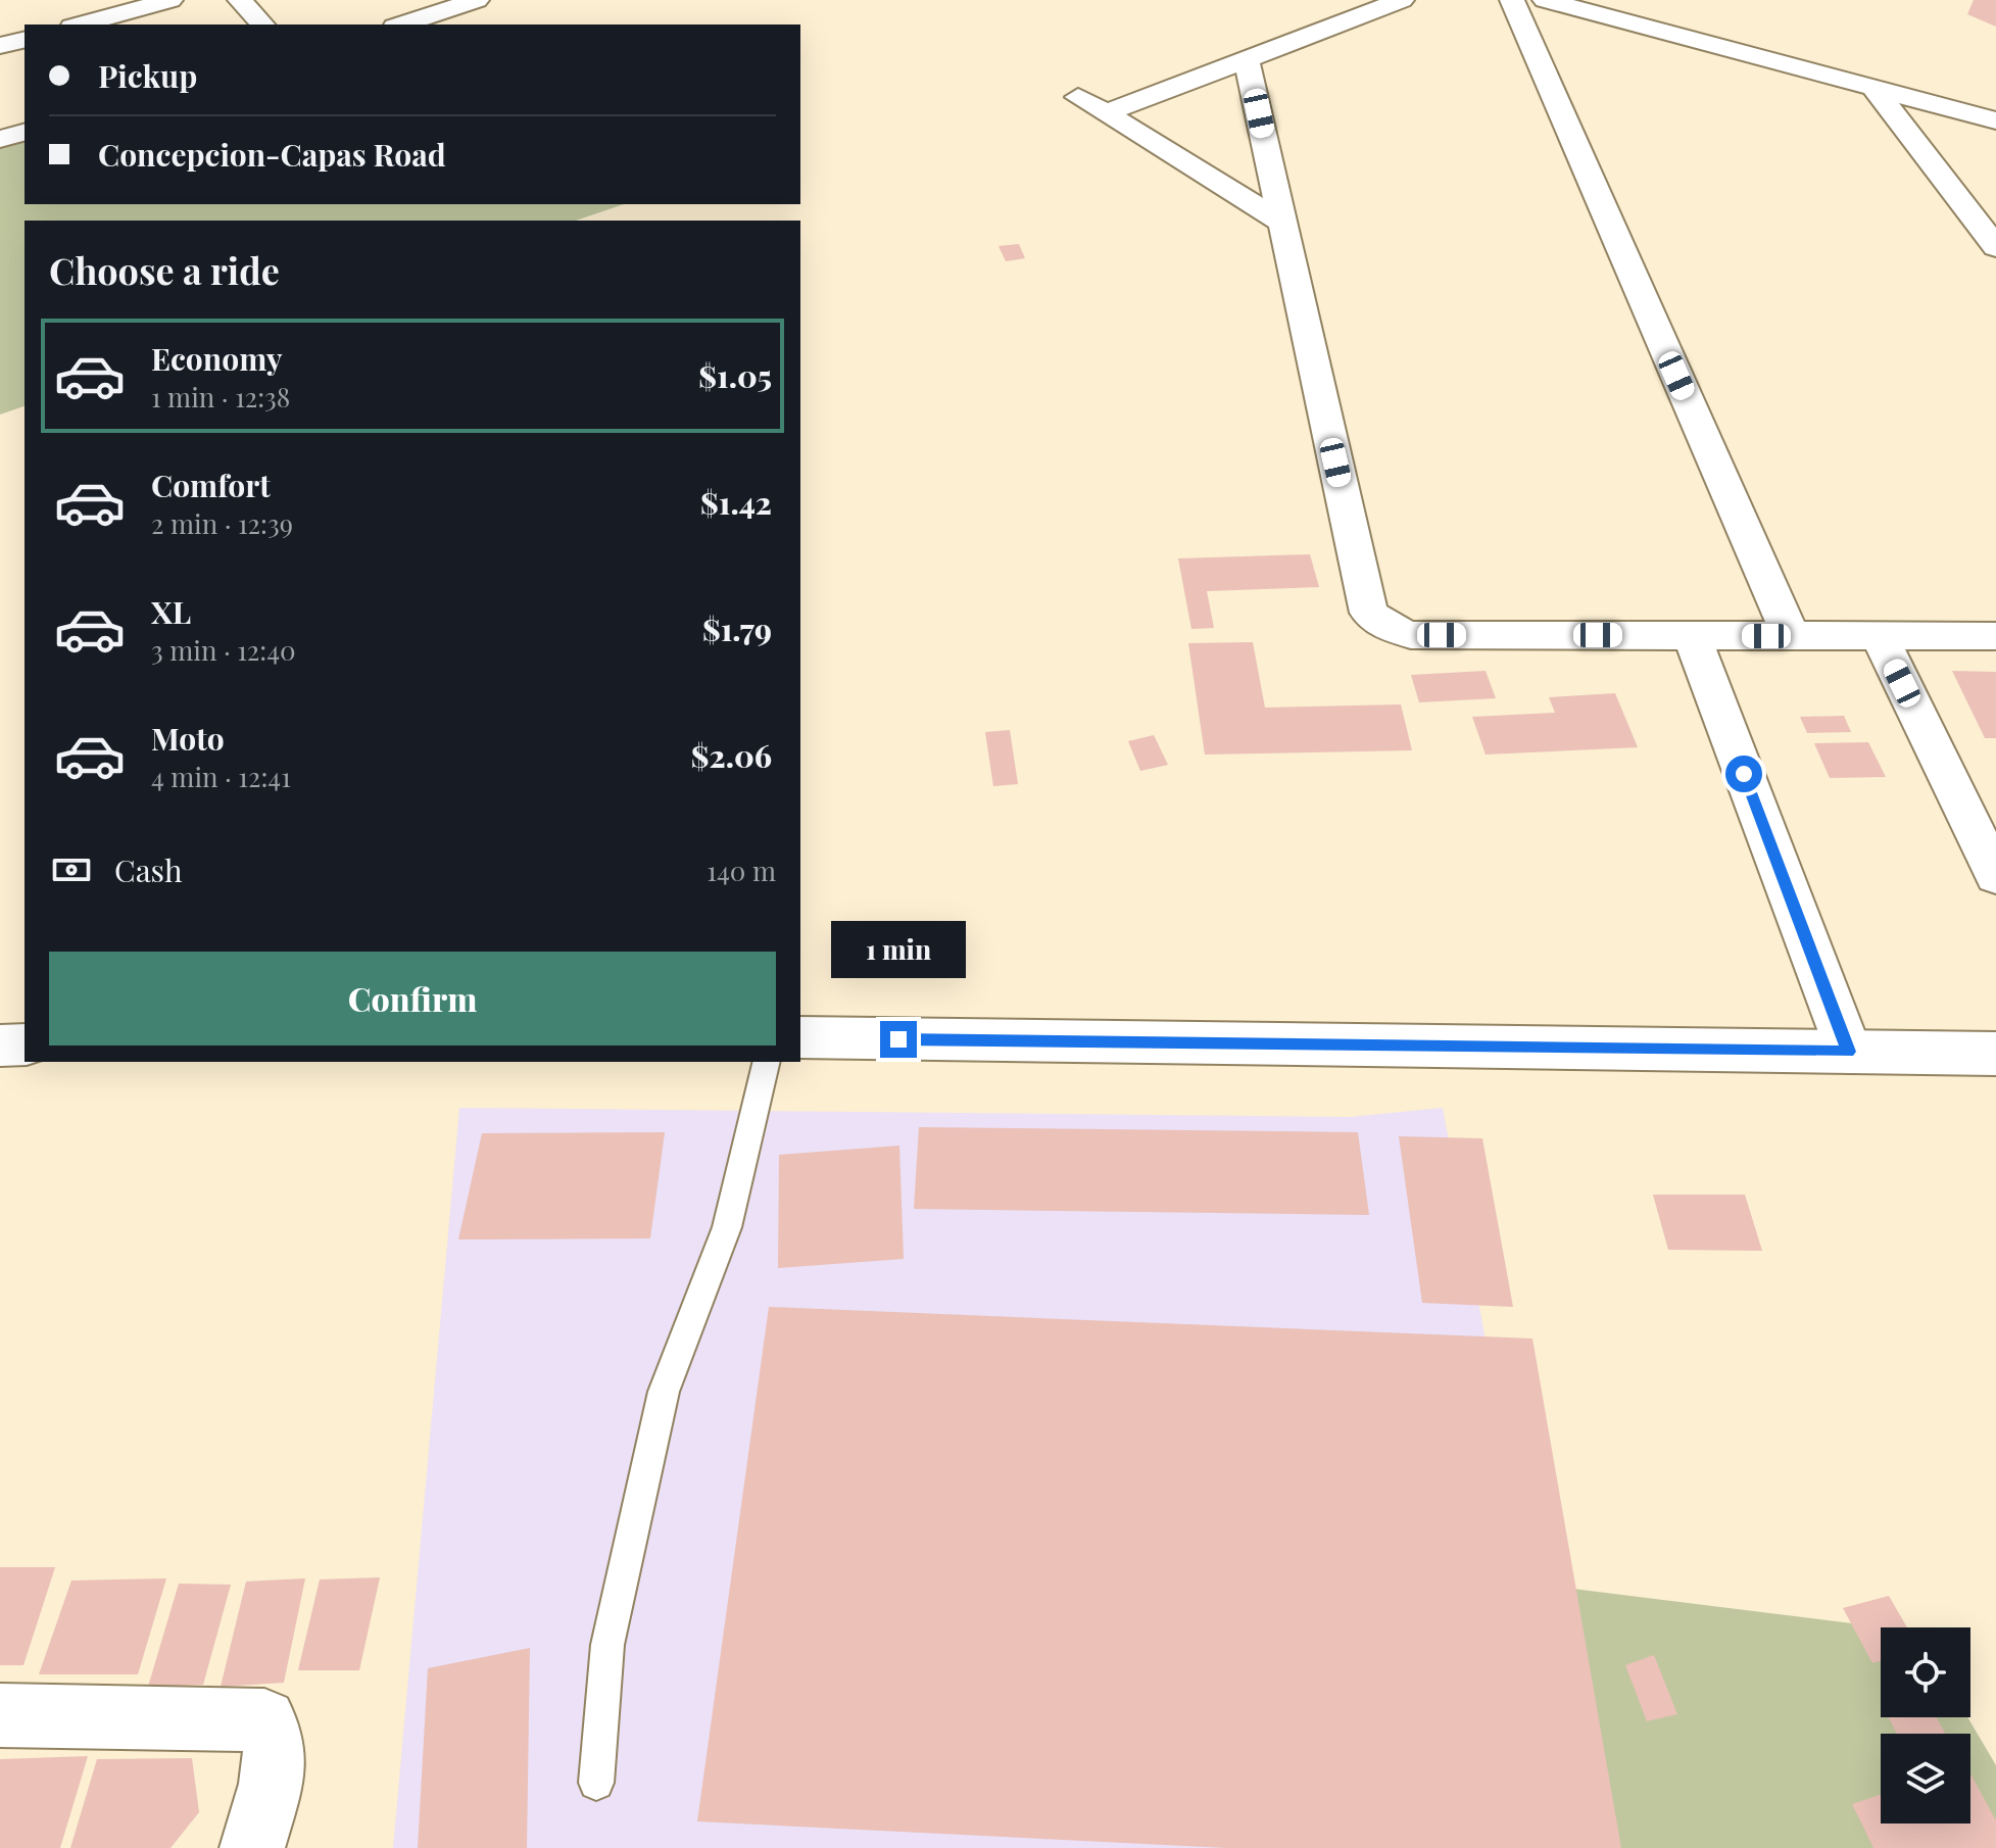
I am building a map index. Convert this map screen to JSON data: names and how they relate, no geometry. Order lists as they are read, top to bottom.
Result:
{
  "page": {
    "banner": ["Pickup", "Concepcion-Capas Road"],
    "heading": "Choose a ride",
    "list": [
      {
        "name": "Economy",
        "note": "1 min · 12:38",
        "value": "$1.05"
      },
      {
        "name": "Comfort",
        "note": "2 min · 12:39",
        "value": "$1.42"
      },
      {
        "name": "XL",
        "note": "3 min · 12:40",
        "value": "$1.79"
      },
      {
        "name": "Moto",
        "note": "4 min · 12:41",
        "value": "$2.06"
      }
    ],
    "pay": ["Cash", "140 m"],
    "bubble": "1 min",
    "buttons": "Confirm"
  }
}
